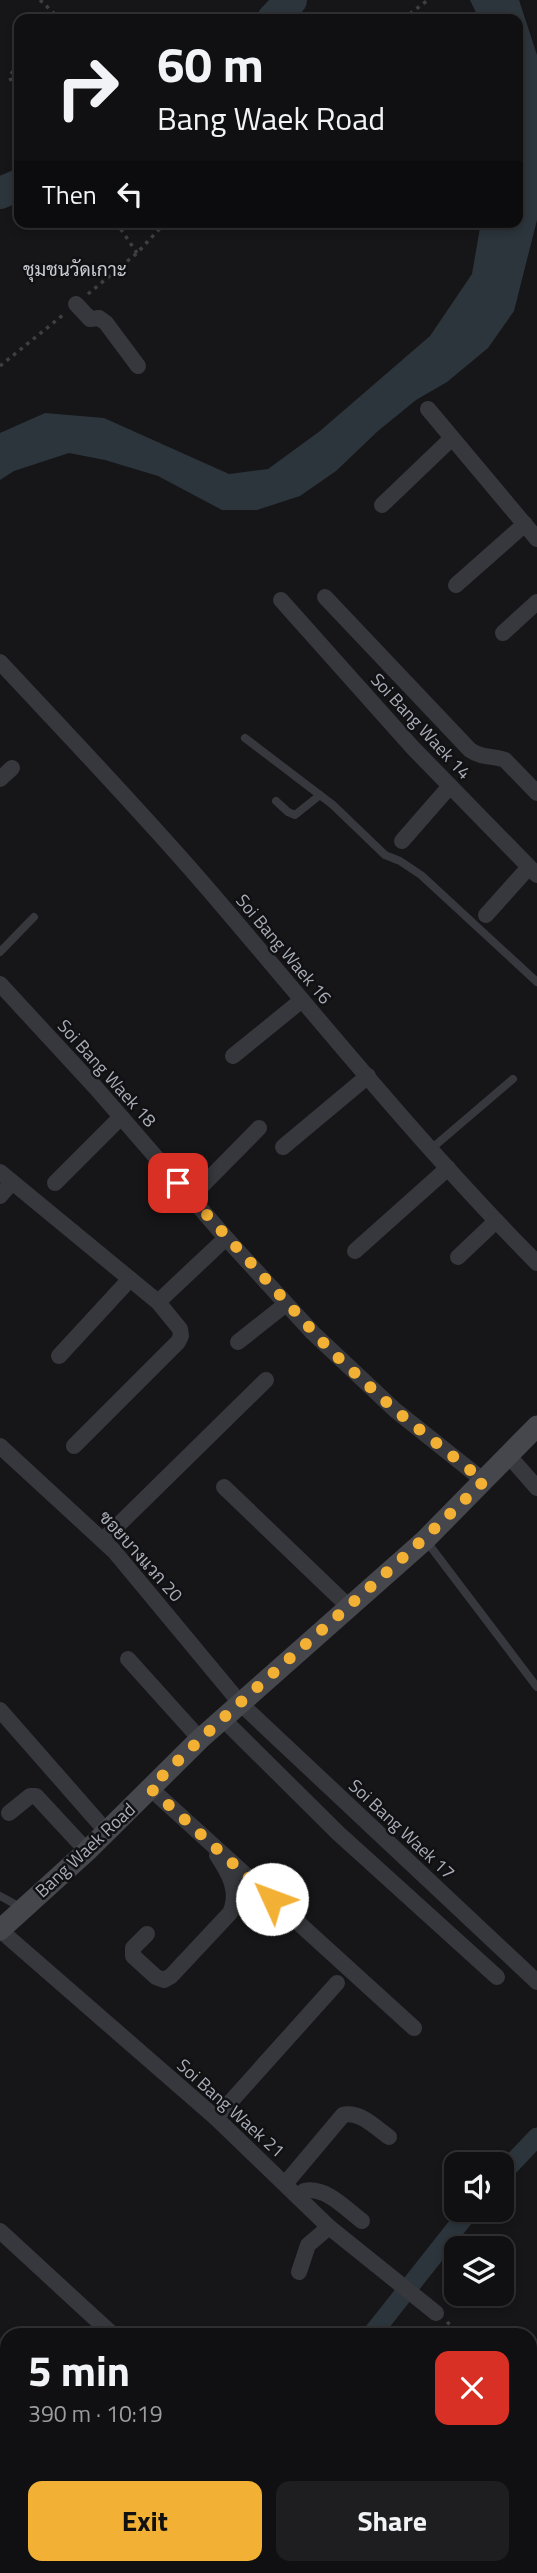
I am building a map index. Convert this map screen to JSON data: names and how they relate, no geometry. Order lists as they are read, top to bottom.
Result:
{
  "streets": {
    "main road": ["Bang Waek Road"],
    "street": [
      "Soi Bang Waek 14",
      "Soi Bang Waek 16",
      "Soi Bang Waek 18",
      "ซอยบางแวก 20",
      "Soi Bang Waek 17",
      "Soi Bang Waek 21"
    ]
  },
  "crossings": [
    ["Soi Bang Waek 18", "Bang Waek Road"],
    ["ซอยบางแวก 20", "Soi Bang Waek 17"],
    ["ซอยบางแวก 20", "Bang Waek Road"],
    ["Soi Bang Waek 17", "Bang Waek Road"],
    ["Bang Waek Road", "Soi Bang Waek 21"]
  ],
  "districts": ["ชุมชนวัดเกาะ"],
  "page": {
    "turn": ["60 m", "Bang Waek Road"],
    "then": "Then",
    "heading": ["5 min", "390 m · 10:19"],
    "buttons": ["Exit", "Share"]
  }
}
